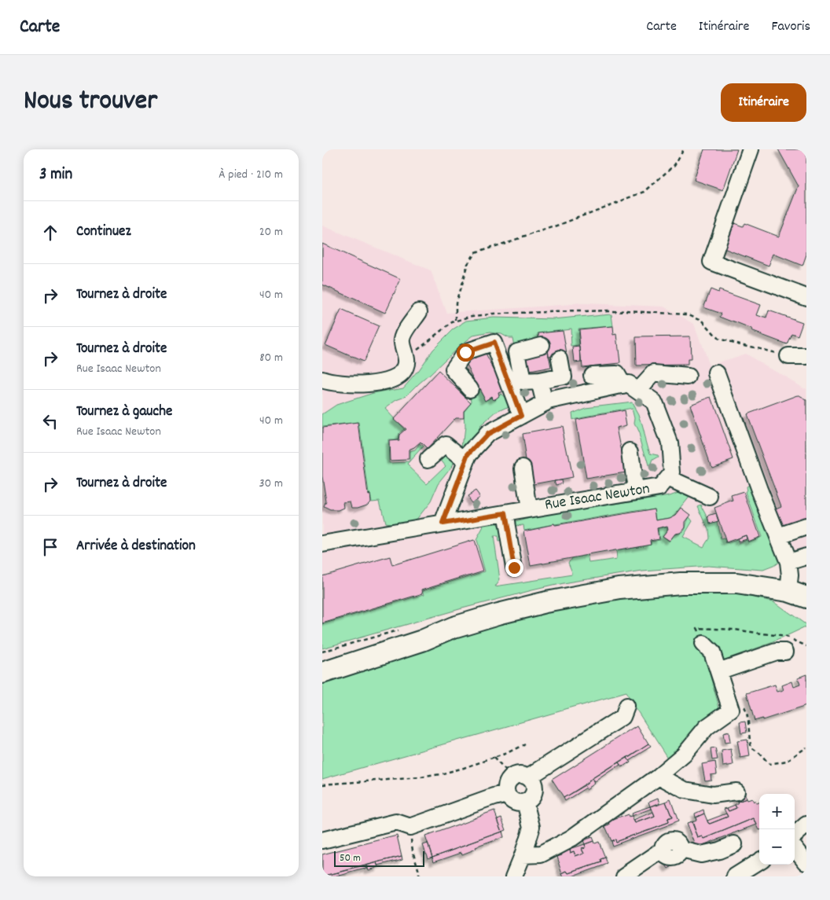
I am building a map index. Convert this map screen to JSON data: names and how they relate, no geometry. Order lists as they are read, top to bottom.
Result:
{
  "streets": {
    "street": ["Rue Isaac Newton"]
  },
  "scale_bar": "50 m",
  "page": {
    "header": "Carte",
    "nav": ["Carte", "Itinéraire", "Favoris"],
    "title": "Nous trouver",
    "buttons": "Itinéraire",
    "heading": ["3 min", "À pied · 210 m"],
    "list": [
      ["Continuez", "20 m"],
      ["Tournez à droite", "40 m"],
      ["Tournez à droite", "Rue Isaac Newton", "80 m"],
      ["Tournez à gauche", "Rue Isaac Newton", "40 m"],
      ["Tournez à droite", "30 m"],
      "Arrivée à destination"
    ],
    "map_buttons": ["+", "−"],
    "scale": "50 m"
  }
}
